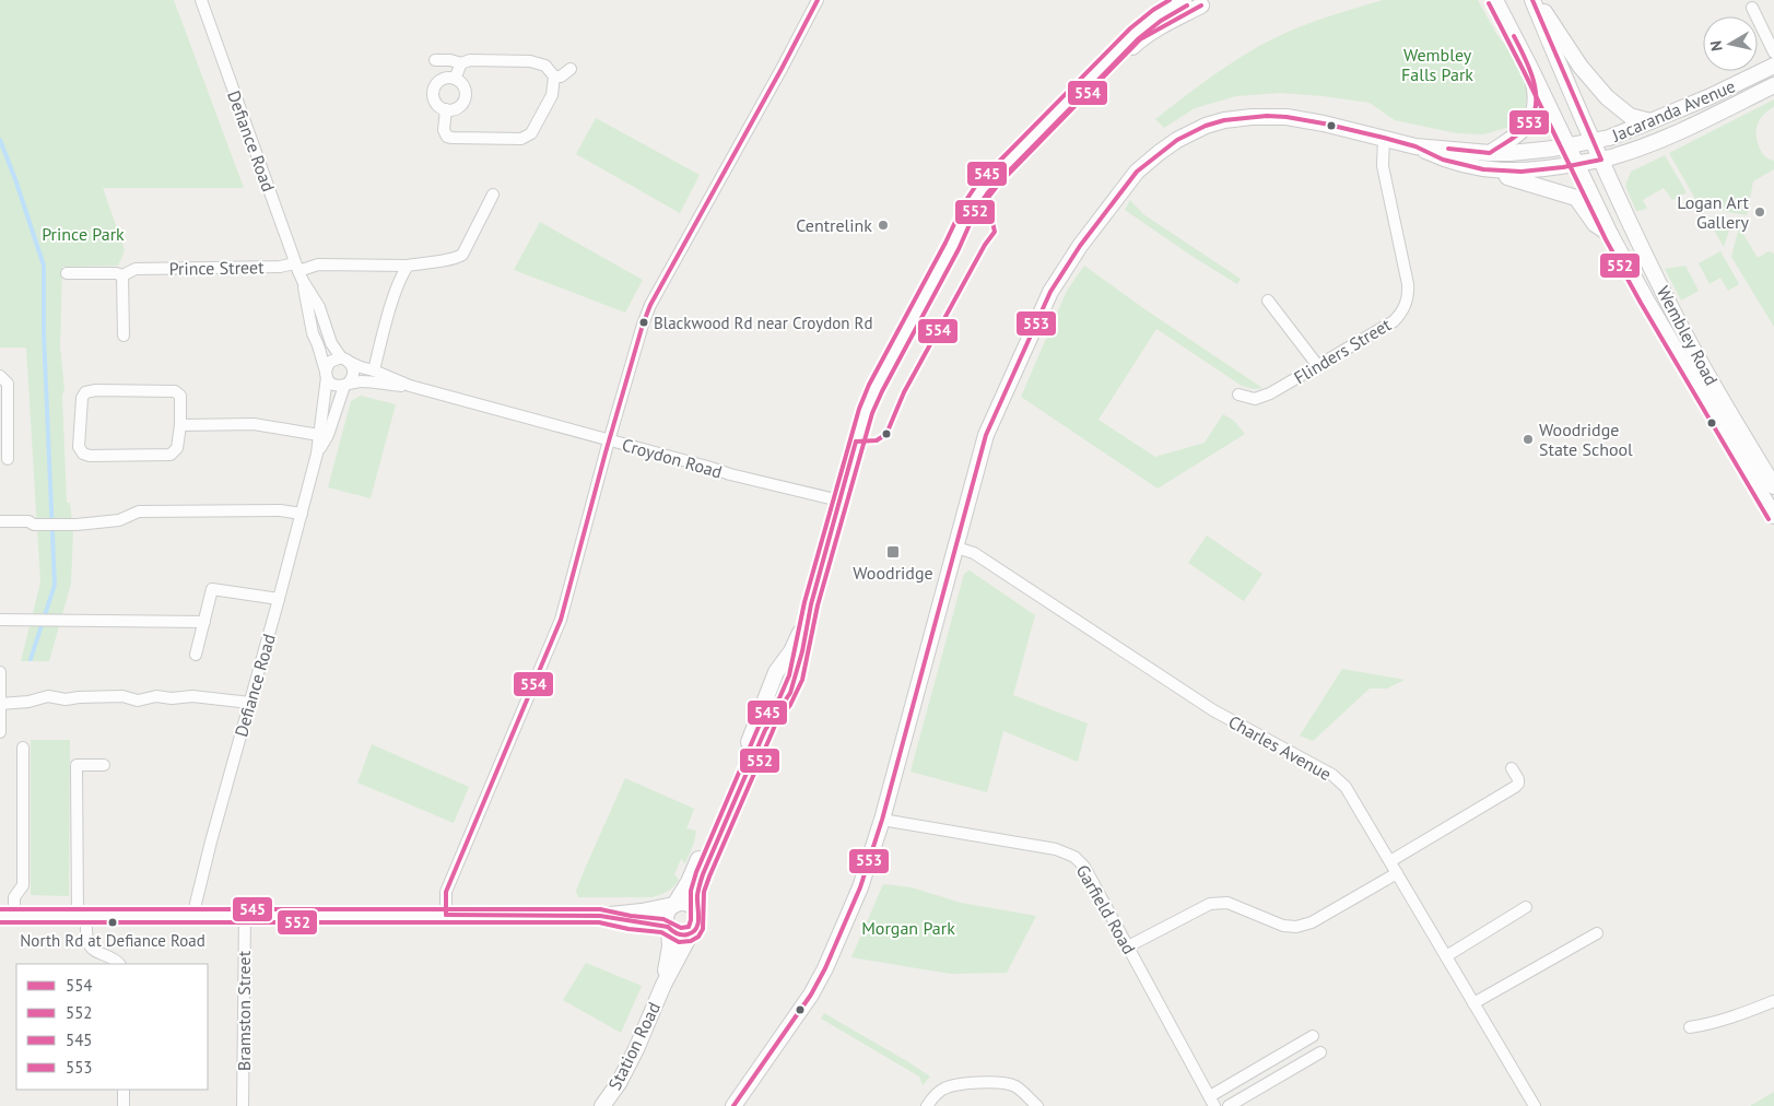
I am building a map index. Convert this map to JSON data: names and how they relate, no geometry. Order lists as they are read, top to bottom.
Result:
{
  "streets": {
    "street": [
      "Jacaranda Avenue",
      "Defiance Road",
      "Prince Street",
      "Wembley Road",
      "Flinders Street",
      "Croydon Road",
      "Charles Avenue",
      "Garfield Road",
      "Bramston Street",
      "Station Road"
    ]
  },
  "crossings": [
    ["Jacaranda Avenue", "Wembley Road"],
    ["Defiance Road", "Prince Street"],
    ["Defiance Road", "Croydon Road"]
  ],
  "parks": ["Wembley Falls Park", "Prince Park", "Morgan Park"],
  "places": {
    "other": [
      "Logan Art Gallery",
      "Centrelink",
      "Blackwood Rd near Croydon Rd",
      "Woodridge State School",
      "North Rd at Defiance Road"
    ],
    "transit": ["Woodridge"]
  },
  "lines": [
    "transit line 554",
    "transit line 545",
    "transit line 553",
    "transit line 552"
  ],
  "legend": [
    "554",
    "552",
    "545",
    "553"
  ],
  "north": "left"
}
